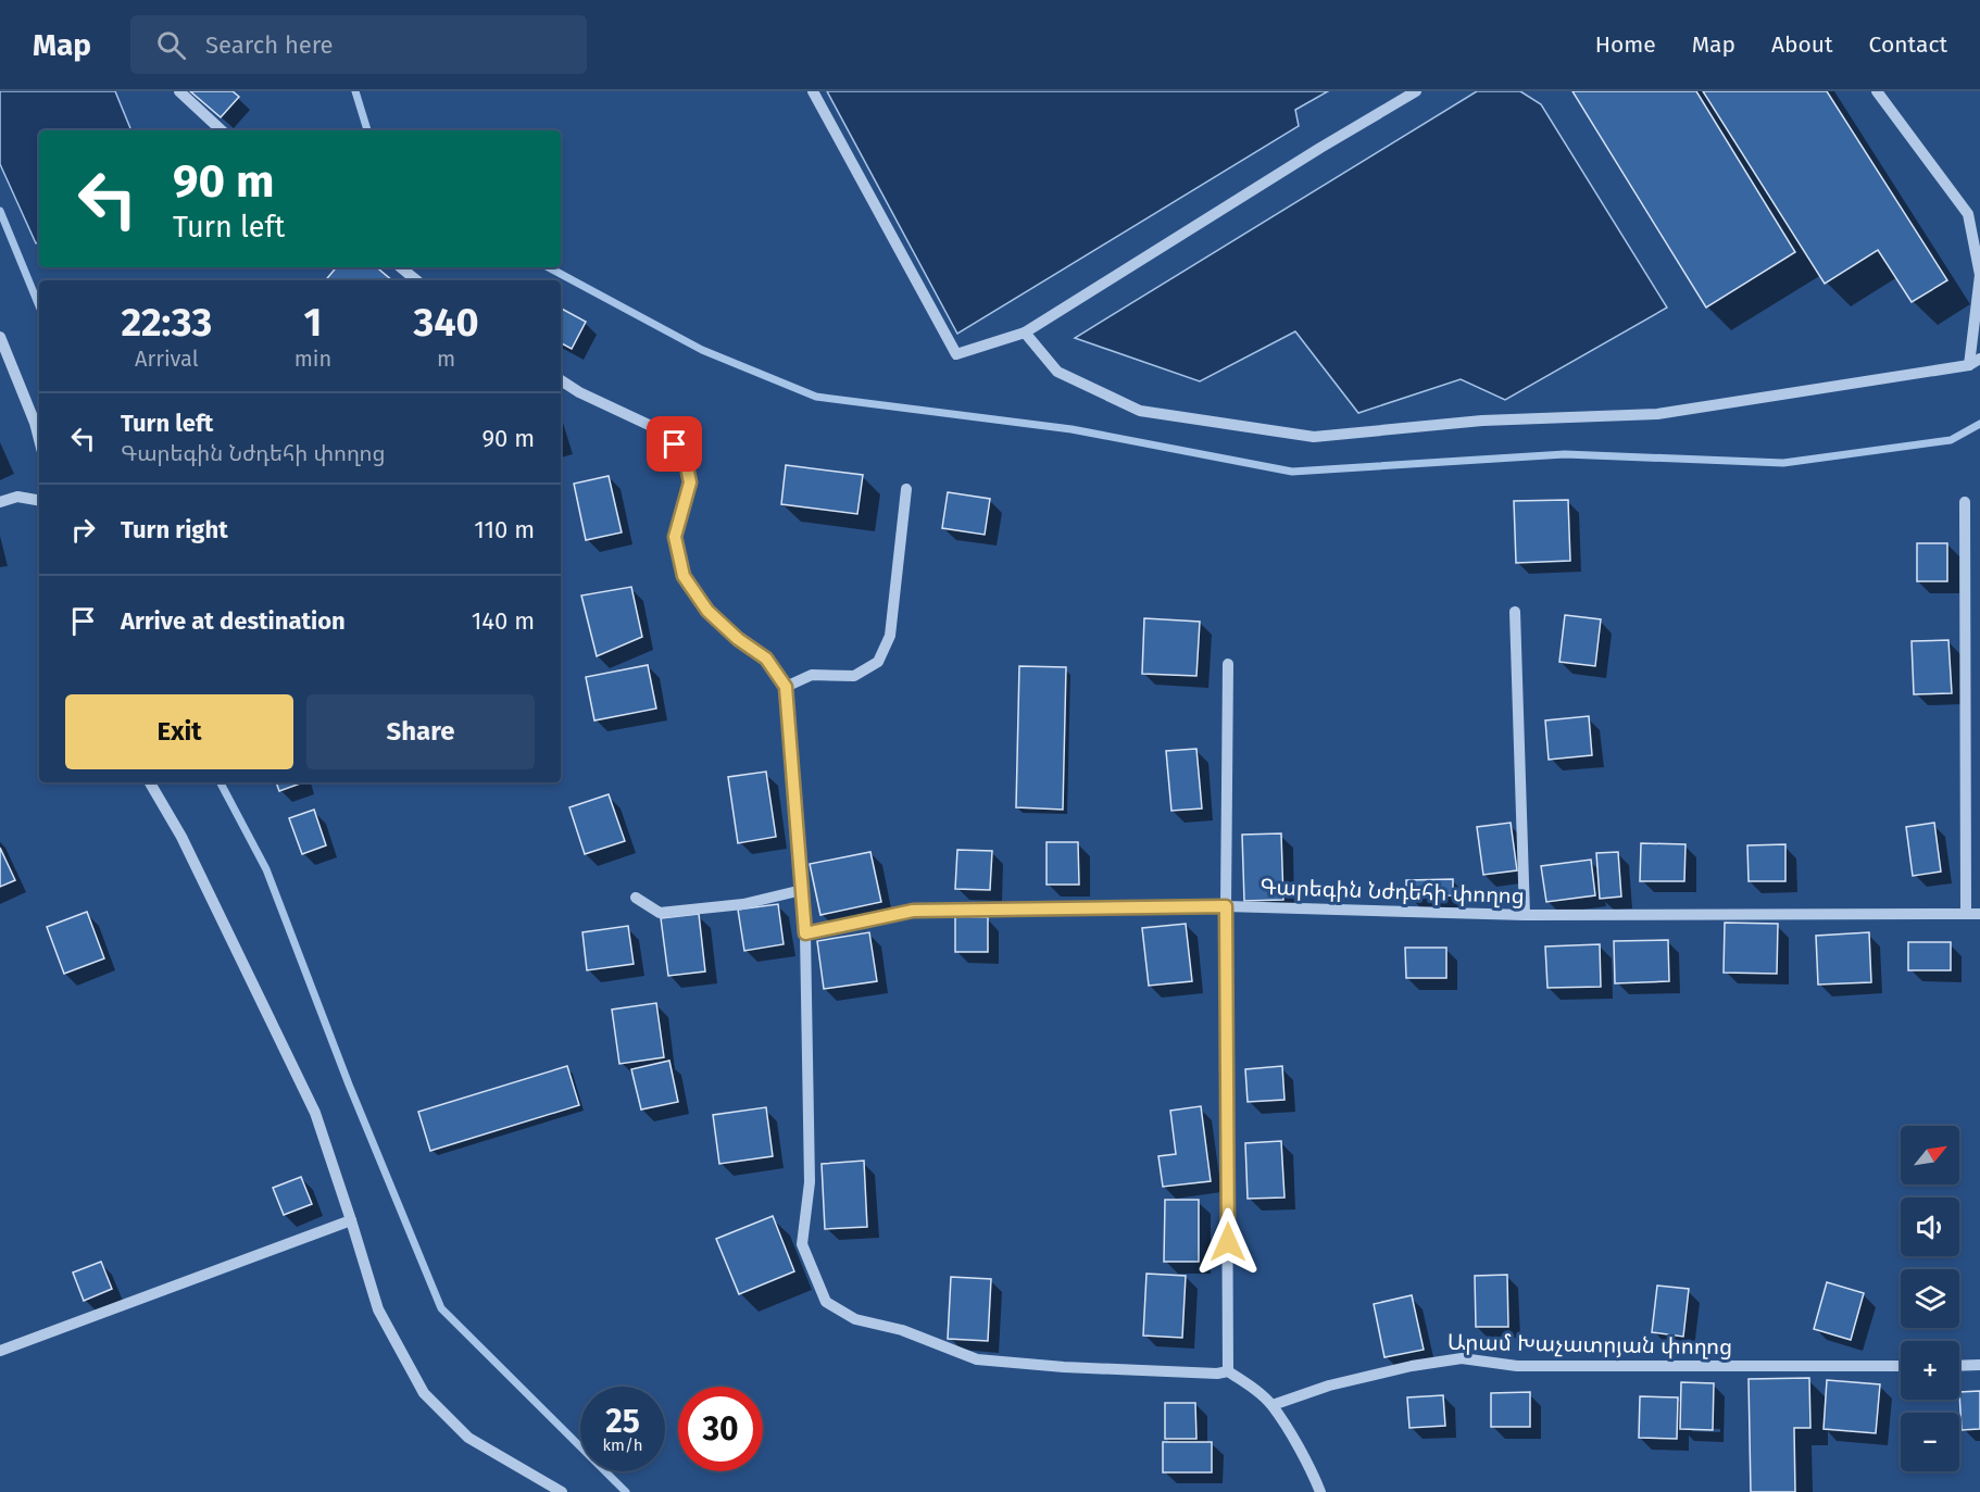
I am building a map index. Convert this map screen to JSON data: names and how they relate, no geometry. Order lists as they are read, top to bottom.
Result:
{
  "streets": {
    "street": ["Գարեգին Նժդեհի փողոց", "Արամ Խաչատրյան փողոց"]
  },
  "north": "top right",
  "page": {
    "header": "Map",
    "search": "Search here",
    "nav": [
      "Home",
      "Map",
      "About",
      "Contact"
    ],
    "turn": ["90 m", "Turn left"],
    "eta": [
      "22:33",
      "Arrival",
      "1",
      "min",
      "340",
      "m"
    ],
    "list": [
      {
        "name": "Turn left",
        "note": "Գարեգին Նժդեհի փողոց",
        "value": "90 m"
      },
      {
        "name": "Turn right",
        "value": "110 m"
      },
      {
        "name": "Arrive at destination",
        "value": "140 m"
      }
    ],
    "buttons": ["Exit", "Share"],
    "map_buttons": ["+", "−"],
    "speed": "25 km/h",
    "limit": "30"
  }
}
